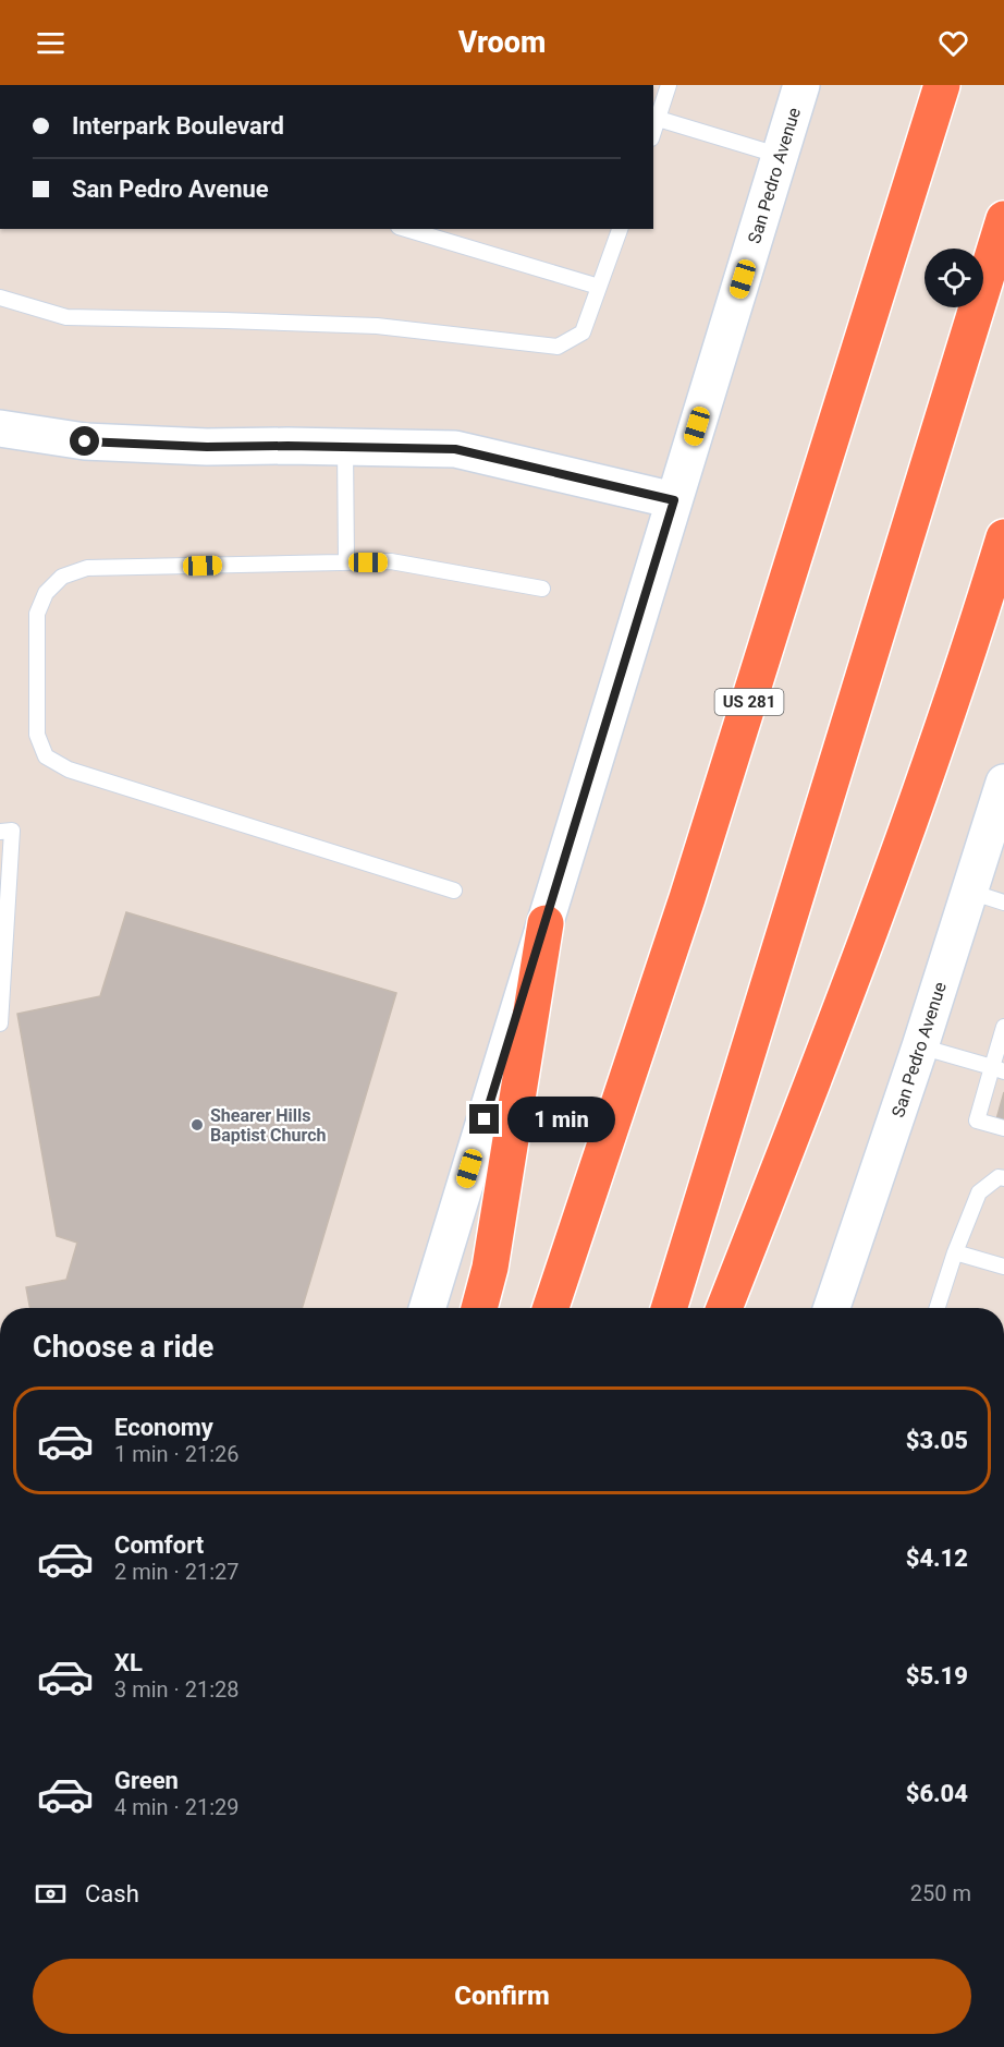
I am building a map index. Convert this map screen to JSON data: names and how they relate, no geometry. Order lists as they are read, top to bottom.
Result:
{
  "streets": {
    "highway": ["US 281"],
    "main road": ["San Pedro Avenue"]
  },
  "places": ["Shearer Hills Baptist Church"],
  "page": {
    "header": "Vroom",
    "banner": ["Interpark Boulevard", "San Pedro Avenue"],
    "bubble": "1 min",
    "heading": "Choose a ride",
    "list": [
      {
        "name": "Economy",
        "note": "1 min · 21:26",
        "value": "$3.05"
      },
      {
        "name": "Comfort",
        "note": "2 min · 21:27",
        "value": "$4.12"
      },
      {
        "name": "XL",
        "note": "3 min · 21:28",
        "value": "$5.19"
      },
      {
        "name": "Green",
        "note": "4 min · 21:29",
        "value": "$6.04"
      }
    ],
    "pay": ["Cash", "250 m"],
    "buttons": "Confirm"
  }
}
